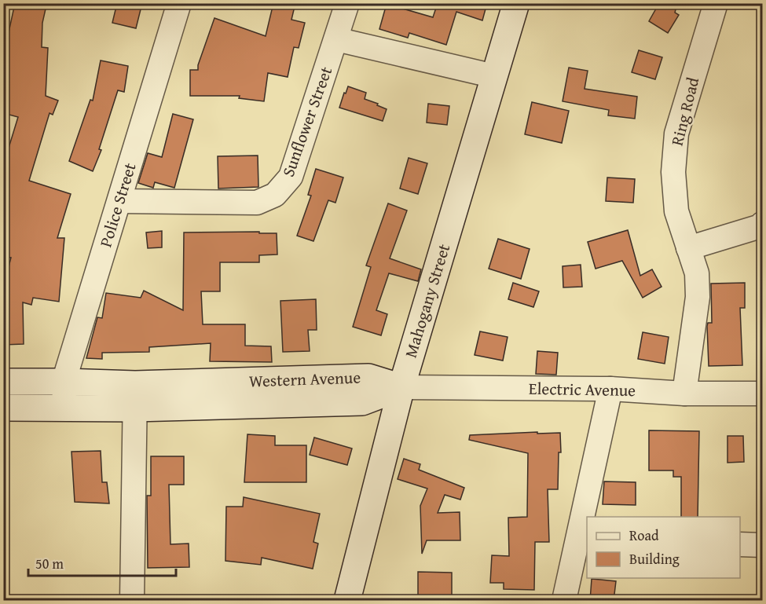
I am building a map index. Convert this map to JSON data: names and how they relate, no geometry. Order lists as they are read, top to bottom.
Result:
{
  "streets": {
    "street": [
      "Ring Road",
      "Sunflower Street",
      "Police Street",
      "Mahogany Street",
      "Western Avenue",
      "Electric Avenue"
    ]
  },
  "crossings": [
    ["Ring Road", "Electric Avenue"],
    ["Sunflower Street", "Police Street"],
    ["Police Street", "Western Avenue"],
    ["Mahogany Street", "Western Avenue"],
    ["Mahogany Street", "Electric Avenue"],
    ["Western Avenue", "Electric Avenue"]
  ],
  "legend": ["Road", "Building"],
  "scale_bar": "50 m"
}
